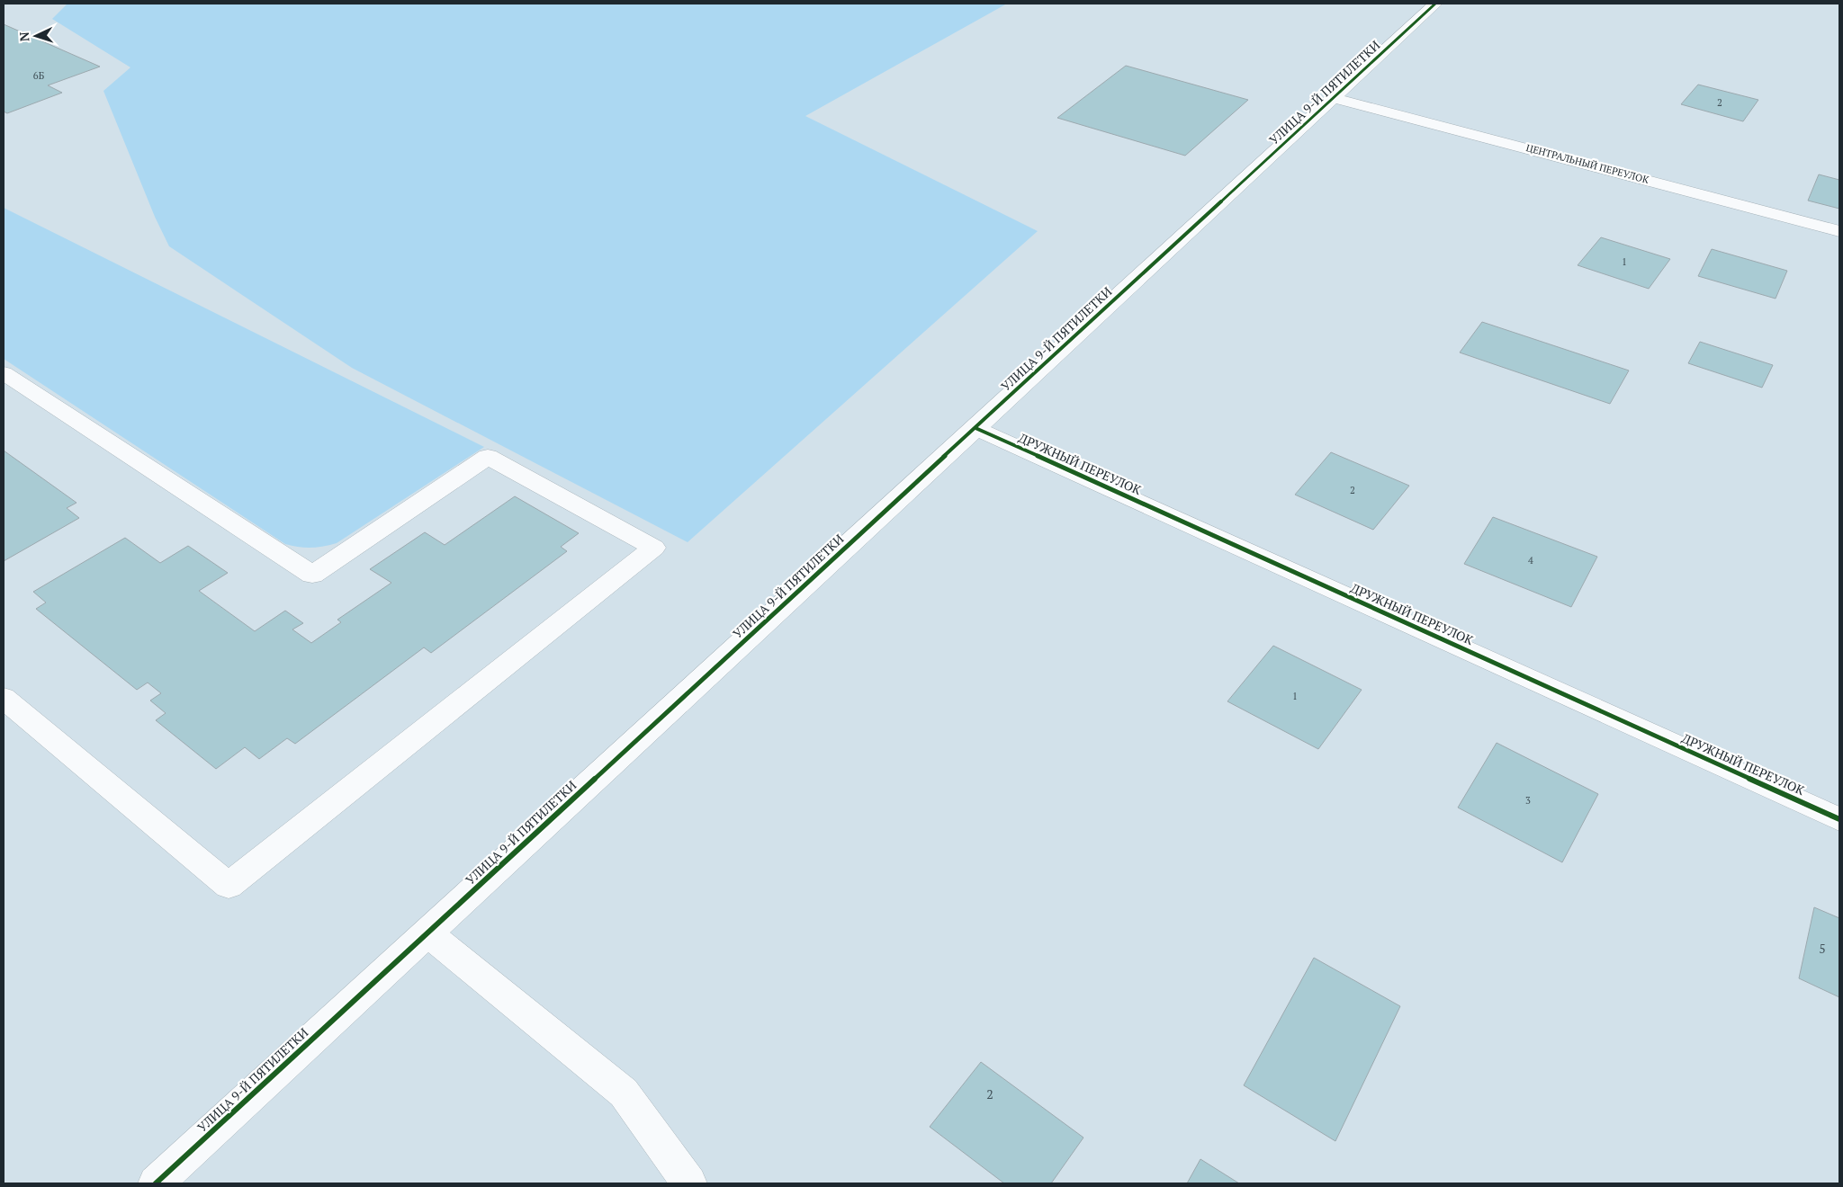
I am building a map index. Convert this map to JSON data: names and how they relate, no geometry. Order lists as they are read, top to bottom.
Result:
{
  "streets": {
    "street": ["УЛИЦА 9-Й ПЯТИЛЕТКИ", "ЦЕНТРАЛЬНЫЙ ПЕРЕУЛОК", "ДРУЖНЫЙ ПЕРЕУЛОК"]
  },
  "crossings": [
    ["УЛИЦА 9-Й ПЯТИЛЕТКИ", "ЦЕНТРАЛЬНЫЙ ПЕРЕУЛОК"],
    ["УЛИЦА 9-Й ПЯТИЛЕТКИ", "ДРУЖНЫЙ ПЕРЕУЛОК"]
  ],
  "house_numbers": [
    "6Б",
    "2",
    "1",
    "2",
    "4",
    "1",
    "3",
    "5",
    "2"
  ],
  "north": "left"
}
